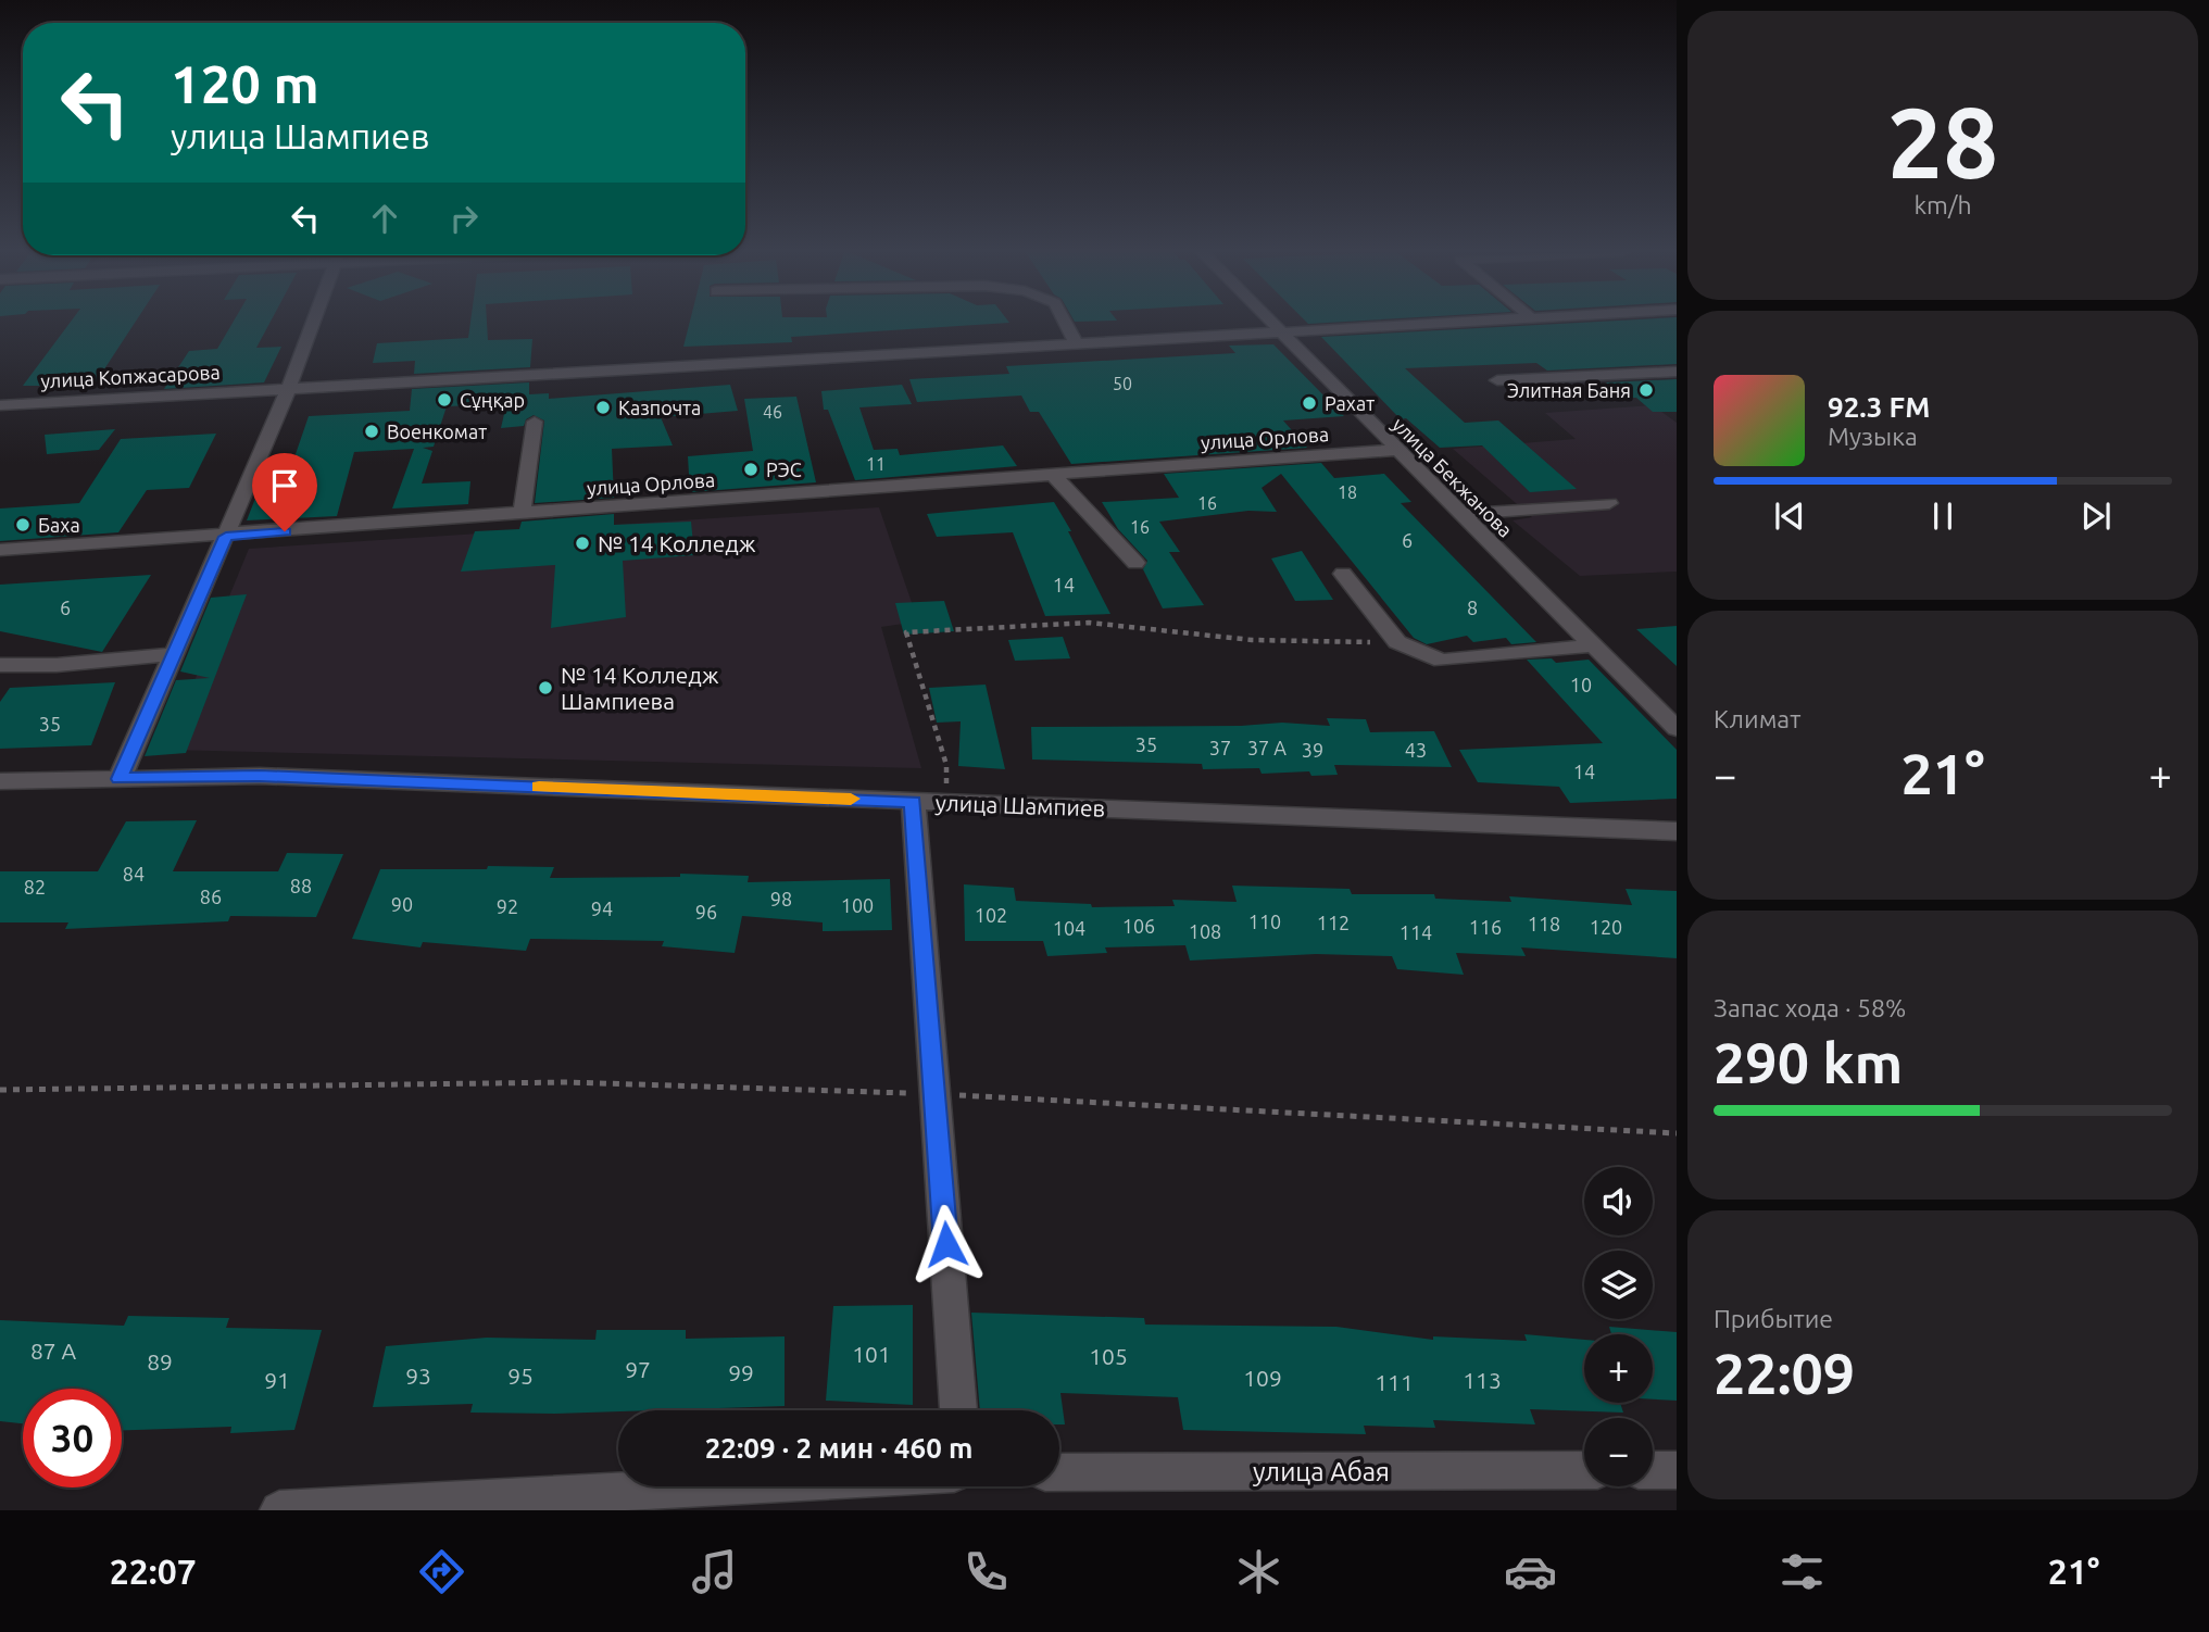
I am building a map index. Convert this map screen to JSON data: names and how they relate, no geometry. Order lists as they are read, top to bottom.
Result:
{
  "streets": {
    "street": [
      "улица Копжасарова",
      "улица Орлова",
      "улица Бекжанова",
      "улица Шампиев",
      "улица Абая"
    ]
  },
  "crossings": [
    ["улица Копжасарова", "улица Бекжанова"],
    ["улица Орлова", "улица Бекжанова"]
  ],
  "places": [
    "Элитная Баня",
    "Сұңқар",
    "Рахат",
    "Казпочта",
    "Военкомат",
    "РЭС",
    "Баха",
    "№ 14 Колледж",
    "№ 14 Колледж Шампиева"
  ],
  "house_numbers": [
    "50",
    "46",
    "11",
    "18",
    "16",
    "16",
    "6",
    "14",
    "6",
    "8",
    "10",
    "35",
    "35",
    "37",
    "37 А",
    "39",
    "43",
    "14",
    "84",
    "88",
    "82",
    "86",
    "98",
    "90",
    "100",
    "92",
    "94",
    "96",
    "102",
    "110",
    "112",
    "118",
    "106",
    "116",
    "120",
    "104",
    "108",
    "114",
    "87 А",
    "101",
    "105",
    "89",
    "97",
    "99",
    "93",
    "95",
    "109",
    "91",
    "113",
    "111"
  ],
  "page": {
    "tile": [
      ["28", "km/h"],
      "Климат",
      ["Запас хода · 58%", "290 km"],
      ["Прибытие", "22:09"]
    ],
    "turn": ["120 m", "улица Шампиев"],
    "song": ["92.3 FM", "Музыка"],
    "heat": ["−", "21°", "+"],
    "map_buttons": ["+", "−"],
    "limit": "30",
    "trip": "22:09 · 2 мин · 460 m",
    "tabs": ["22:07", "21°"]
  }
}
